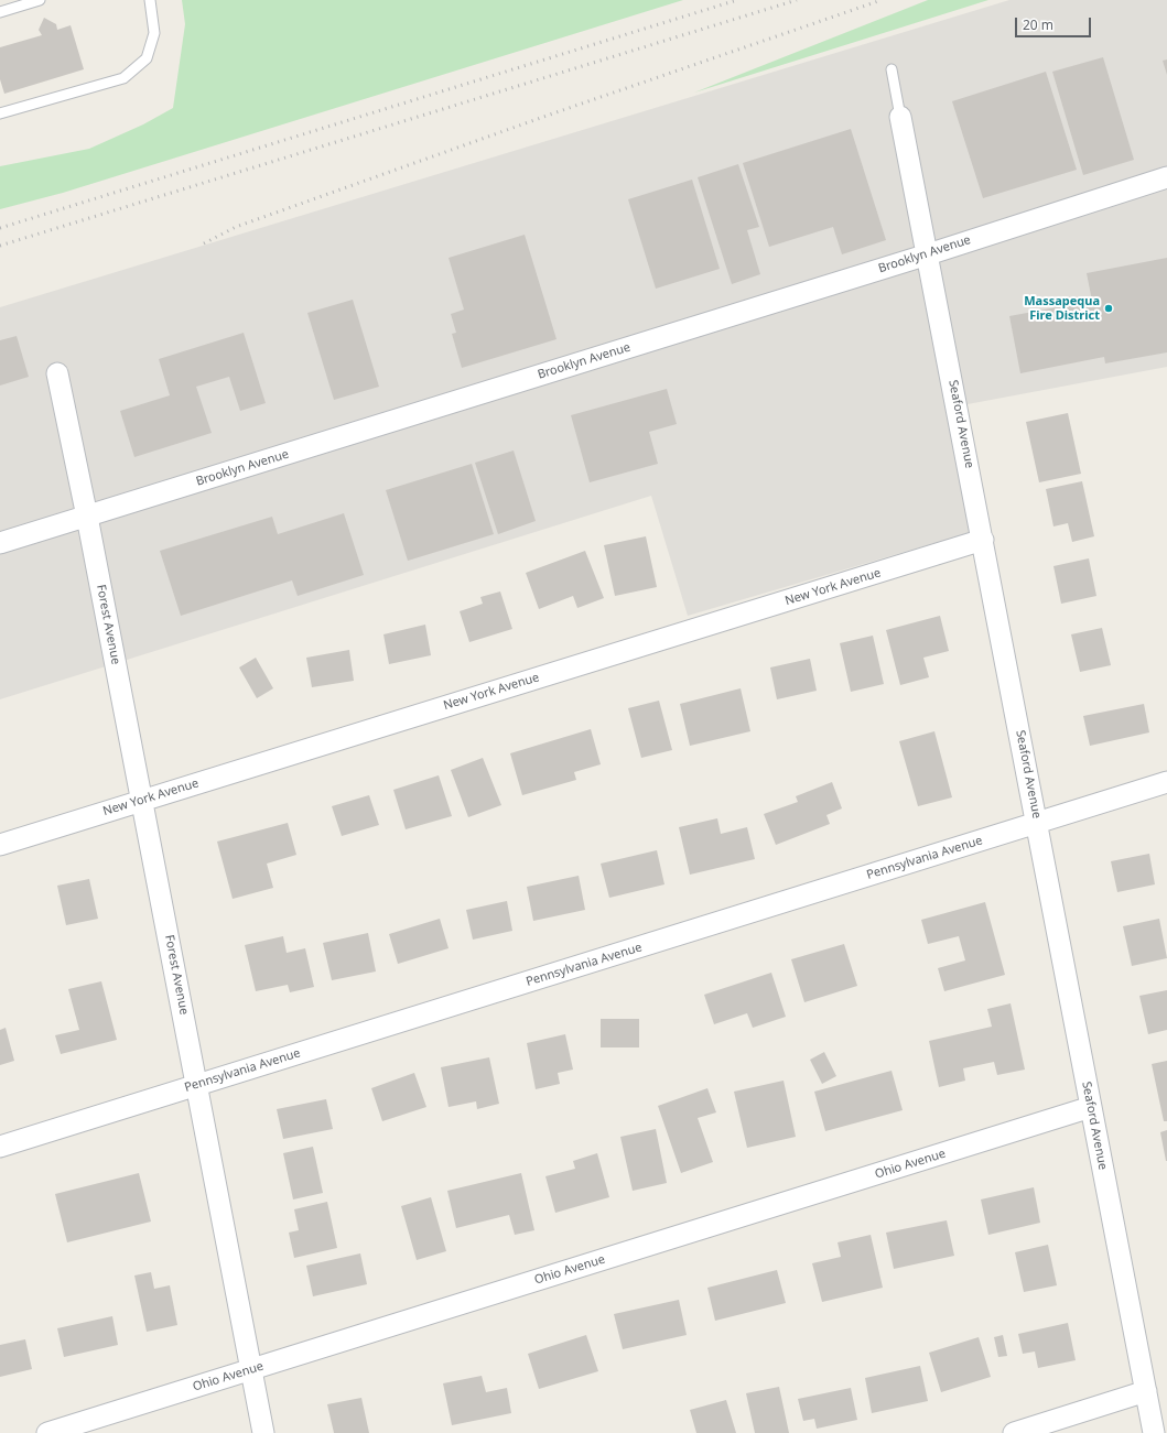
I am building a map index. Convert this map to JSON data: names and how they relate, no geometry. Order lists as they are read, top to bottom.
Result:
{
  "streets": {
    "street": [
      "Brooklyn Avenue",
      "Seaford Avenue",
      "New York Avenue",
      "Forest Avenue",
      "Pennsylvania Avenue",
      "Ohio Avenue"
    ]
  },
  "crossings": [
    ["Brooklyn Avenue", "Seaford Avenue"],
    ["Brooklyn Avenue", "Forest Avenue"],
    ["Seaford Avenue", "New York Avenue"],
    ["Seaford Avenue", "Pennsylvania Avenue"],
    ["Seaford Avenue", "Ohio Avenue"],
    ["New York Avenue", "Forest Avenue"],
    ["Forest Avenue", "Pennsylvania Avenue"],
    ["Forest Avenue", "Ohio Avenue"]
  ],
  "places": ["Massapequa Fire District"],
  "scale_bar": "20 m"
}
